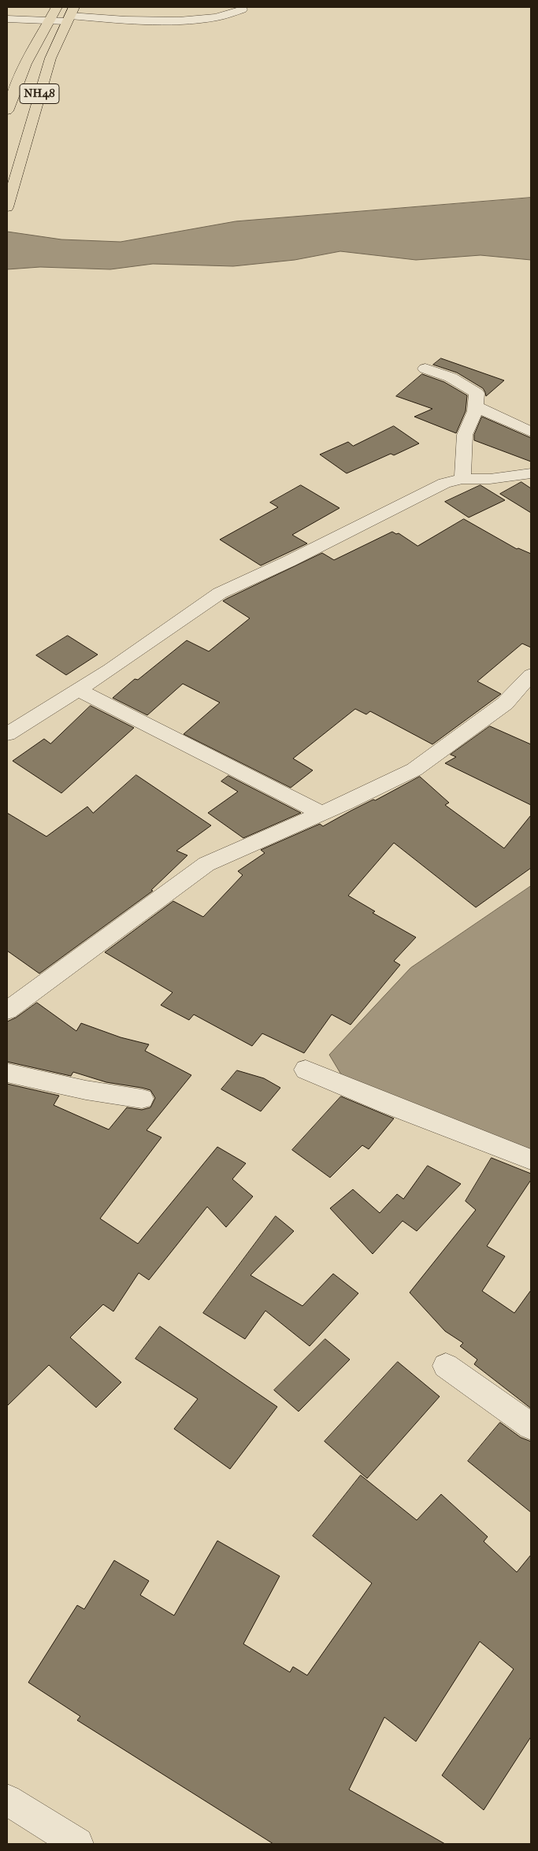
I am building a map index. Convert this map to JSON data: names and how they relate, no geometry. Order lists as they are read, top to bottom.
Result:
{
  "streets": {
    "highway": ["NH48"]
  }
}
